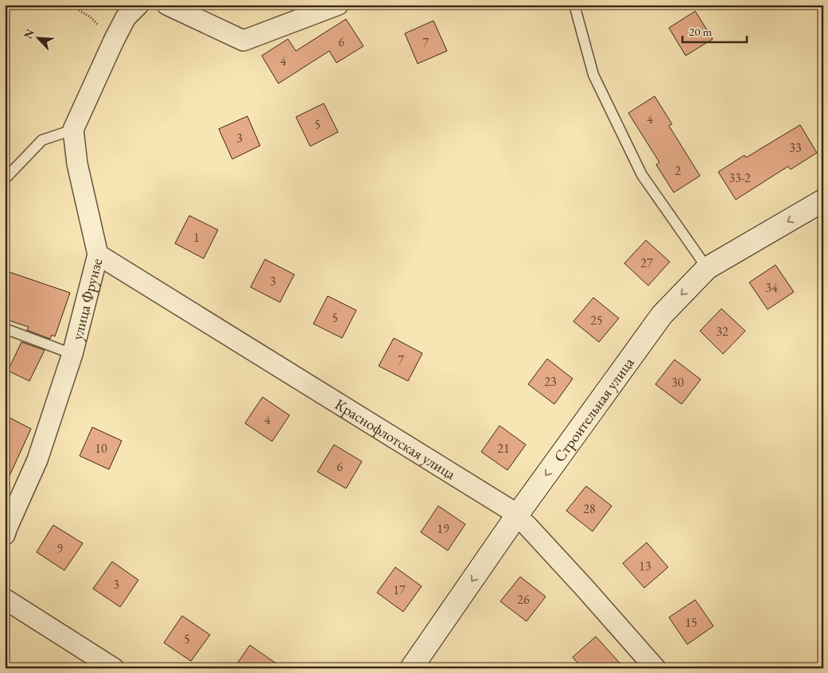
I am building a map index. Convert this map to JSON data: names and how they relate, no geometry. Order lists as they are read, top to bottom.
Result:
{
  "streets": {
    "street": ["улица Фрунзе", "Строительная улица", "Краснофлотская улица"]
  },
  "crossings": [
    ["улица Фрунзе", "Краснофлотская улица"],
    ["Строительная улица", "Краснофлотская улица"]
  ],
  "one_way": ["Строительная улица"],
  "house_numbers": [
    "6",
    "7",
    "4",
    "4",
    "5",
    "3",
    "33",
    "2",
    "33-2",
    "1",
    "27",
    "3",
    "34",
    "5",
    "25",
    "32",
    "7",
    "23",
    "30",
    "4",
    "10",
    "21",
    "6",
    "28",
    "19",
    "9",
    "13",
    "3",
    "17",
    "26",
    "15",
    "5"
  ],
  "scale_bar": "20 m",
  "north": "top left"
}
